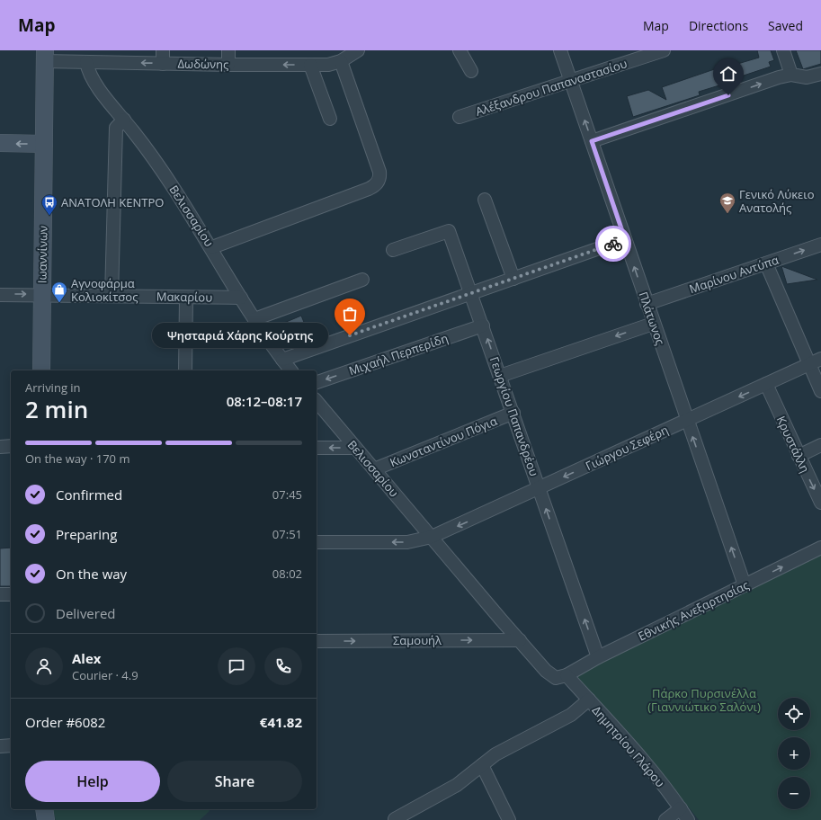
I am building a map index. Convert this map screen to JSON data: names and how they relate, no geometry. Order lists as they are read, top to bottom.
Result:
{
  "streets": {
    "main road": ["Ιωαννίνων"],
    "street": [
      "Δωδώνης",
      "Αλέξανδρου Παπαναστασίου",
      "Βελισσαρίου",
      "Μαρίνου Αντύπα",
      "Μακαρίου",
      "Πλάτωνος",
      "Μιχαήλ Περπερίδη",
      "Γεωργίου Παπανδρέου",
      "Κωνσταντίνου Πόγια",
      "Κρυστάλλη",
      "Γιώργου Σεφέρη",
      "Εθνικής Ανεξαρτησίας",
      "Σαμουήλ",
      "Δημητρίου Γλάρου"
    ]
  },
  "crossings": [
    ["Δωδώνης", "Βελισσαρίου"],
    ["Δωδώνης", "Ιωαννίνων"],
    ["Αλέξανδρου Παπαναστασίου", "Πλάτωνος"],
    ["Βελισσαρίου", "Μακαρίου"],
    ["Βελισσαρίου", "Κωνσταντίνου Πόγια"],
    ["Βελισσαρίου", "Γιώργου Σεφέρη"],
    ["Βελισσαρίου", "Εθνικής Ανεξαρτησίας"],
    ["Βελισσαρίου", "Σαμουήλ"],
    ["Βελισσαρίου", "Δημητρίου Γλάρου"],
    ["Ιωαννίνων", "Μακαρίου"],
    ["Μαρίνου Αντύπα", "Πλάτωνος"],
    ["Πλάτωνος", "Γιώργου Σεφέρη"],
    ["Πλάτωνος", "Εθνικής Ανεξαρτησίας"],
    ["Μιχαήλ Περπερίδη", "Γεωργίου Παπανδρέου"],
    ["Γεωργίου Παπανδρέου", "Κωνσταντίνου Πόγια"],
    ["Γεωργίου Παπανδρέου", "Γιώργου Σεφέρη"],
    ["Γεωργίου Παπανδρέου", "Εθνικής Ανεξαρτησίας"],
    ["Κρυστάλλη", "Γιώργου Σεφέρη"],
    ["Εθνικής Ανεξαρτησίας", "Δημητρίου Γλάρου"]
  ],
  "one_way": [
    "Δωδώνης",
    "Πλάτωνος",
    "Γεωργίου Παπανδρέου",
    "Κρυστάλλη",
    "Σαμουήλ"
  ],
  "parks": ["Πάρκο Πυρσινέλλα (Γιαννιώτικο Σαλόνι)"],
  "places": {
    "school or university": ["Γενικό Λύκειο Ανατολής"],
    "bus stop": ["ΑΝΑΤΟΛΗ ΚΕΝΤΡΟ"],
    "shop": ["Αγνοφάρμα Κολιοκίτσος"],
    "other": ["Ψησταριά Χάρης Κούρτης"]
  },
  "page": {
    "header": "Map",
    "nav": ["Map", "Directions", "Saved"],
    "bubble": "Ψησταριά Χάρης Κούρτης",
    "heading": ["2 min", "Arriving in", "08:12–08:17"],
    "panel": [
      "Alex",
      "Courier · 4.9",
      "Order #6082",
      "€41.82"
    ],
    "bar": "On the way · 170 m",
    "list": [
      ["Confirmed", "07:45"],
      ["Preparing", "07:51"],
      ["On the way", "08:02"],
      "Delivered"
    ],
    "map_buttons": ["+", "−"],
    "buttons": ["Help", "Share"]
  }
}
